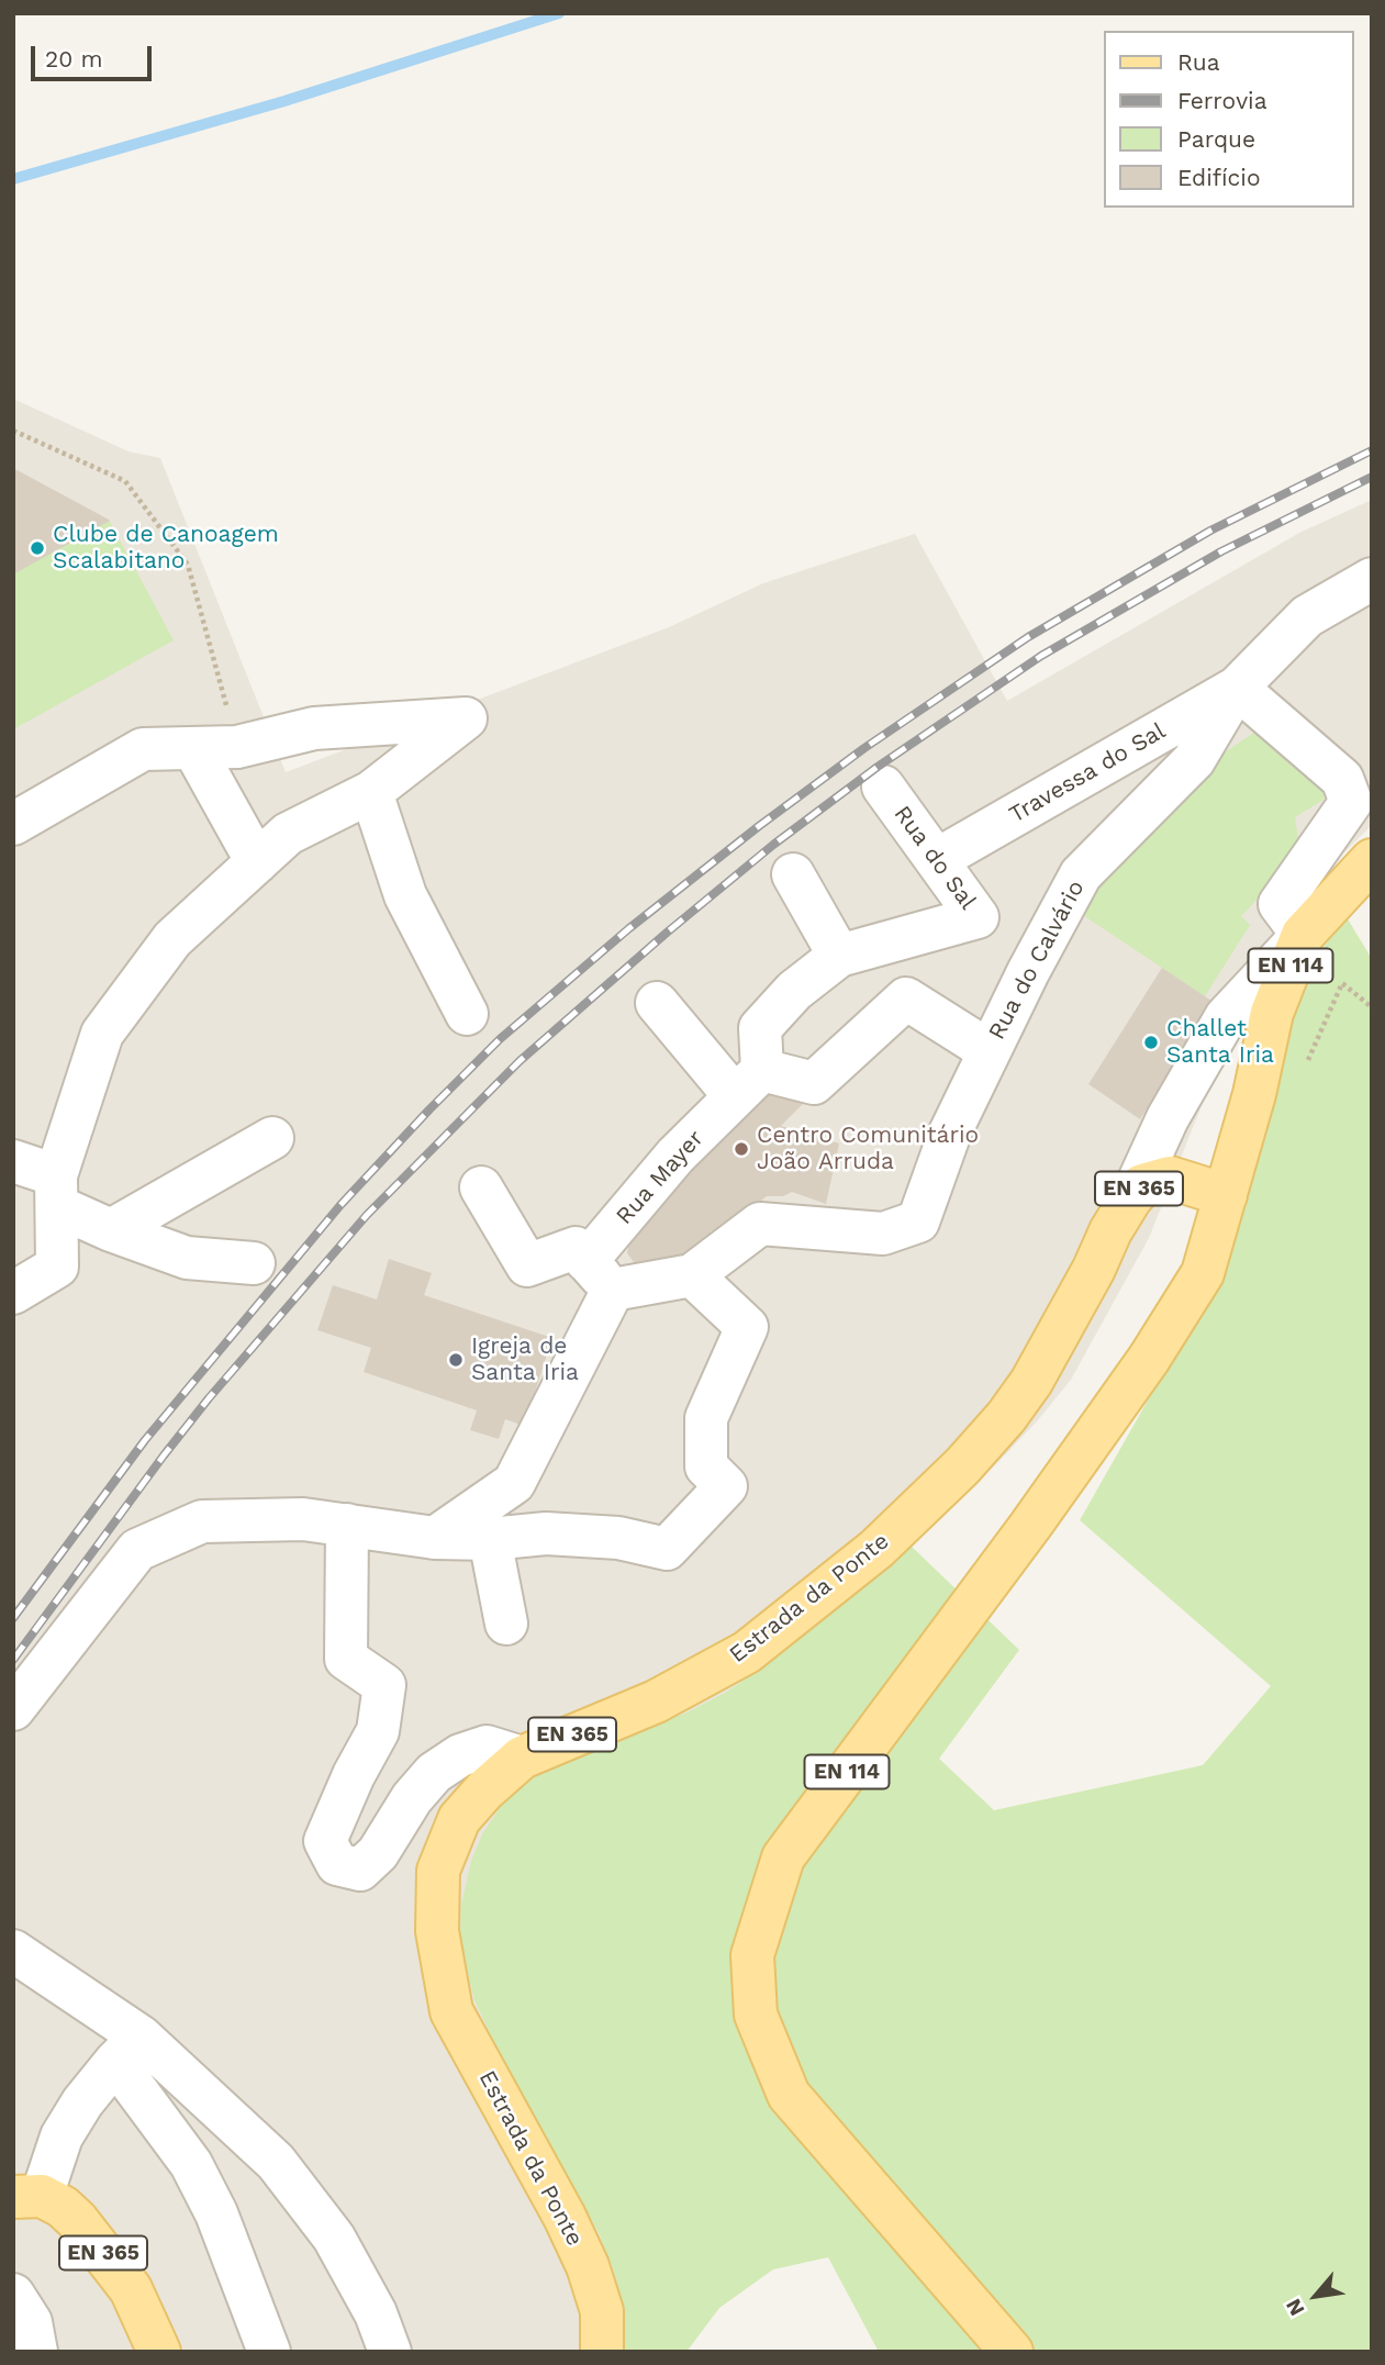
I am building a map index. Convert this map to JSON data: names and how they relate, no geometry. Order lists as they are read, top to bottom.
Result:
{
  "streets": {
    "main road": ["EN 114", "EN 365", "Estrada da Ponte"],
    "street": [
      "Travessa do Sal",
      "Rua do Sal",
      "Rua do Calvário",
      "Rua Mayer"
    ]
  },
  "crossings": [
    ["Travessa do Sal", "Rua do Sal"],
    ["Travessa do Sal", "Rua do Calvário"],
    ["Rua do Sal", "Rua Mayer"],
    ["EN 114", "EN 365"],
    ["EN 365", "Estrada da Ponte"]
  ],
  "places": [
    "Clube de Canoagem Scalabitano",
    "Challet Santa Iria",
    "Centro Comunitário João Arruda",
    "Igreja de Santa Iria"
  ],
  "legend": [
    "Rua",
    "Ferrovia",
    "Parque",
    "Edifício"
  ],
  "scale_bar": "20 m",
  "north": "bottom left"
}
